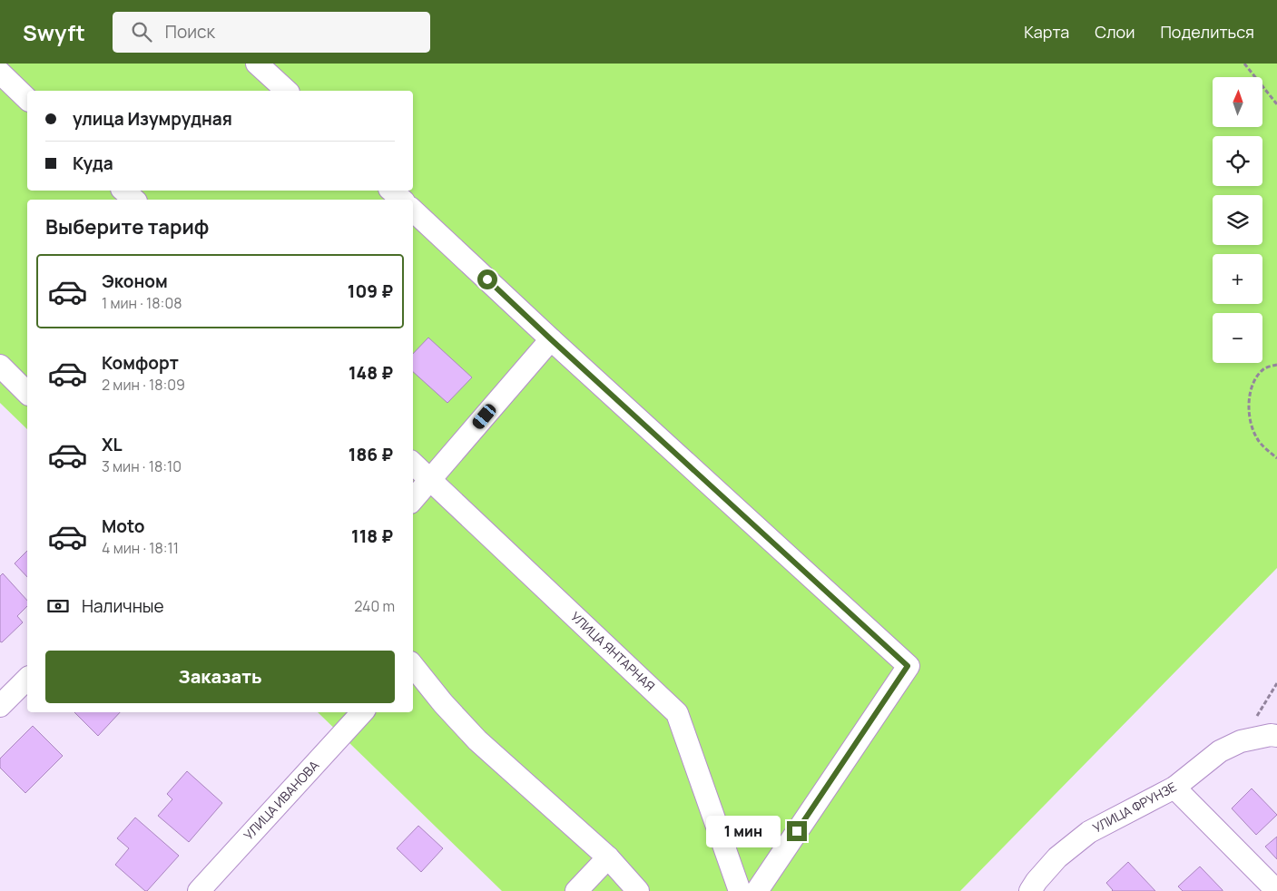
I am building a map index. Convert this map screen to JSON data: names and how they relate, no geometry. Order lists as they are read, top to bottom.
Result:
{
  "streets": {
    "street": ["УЛИЦА ЯНТАРНАЯ", "УЛИЦА ИВАНОВА", "УЛИЦА ФРУНЗЕ"]
  },
  "north": "top",
  "page": {
    "header": "Swyft",
    "search": "Поиск",
    "nav": ["Карта", "Слои", "Поделиться"],
    "map_buttons": ["+", "−"],
    "banner": ["улица Изумрудная", "Куда"],
    "heading": "Выберите тариф",
    "list": [
      {
        "name": "Эконом",
        "note": "1 мин · 18:08",
        "value": "109 ₽"
      },
      {
        "name": "Комфорт",
        "note": "2 мин · 18:09",
        "value": "148 ₽"
      },
      {
        "name": "XL",
        "note": "3 мин · 18:10",
        "value": "186 ₽"
      },
      {
        "name": "Moto",
        "note": "4 мин · 18:11",
        "value": "118 ₽"
      }
    ],
    "pay": ["Наличные", "240 m"],
    "buttons": "Заказать",
    "bubble": "1 мин"
  }
}
